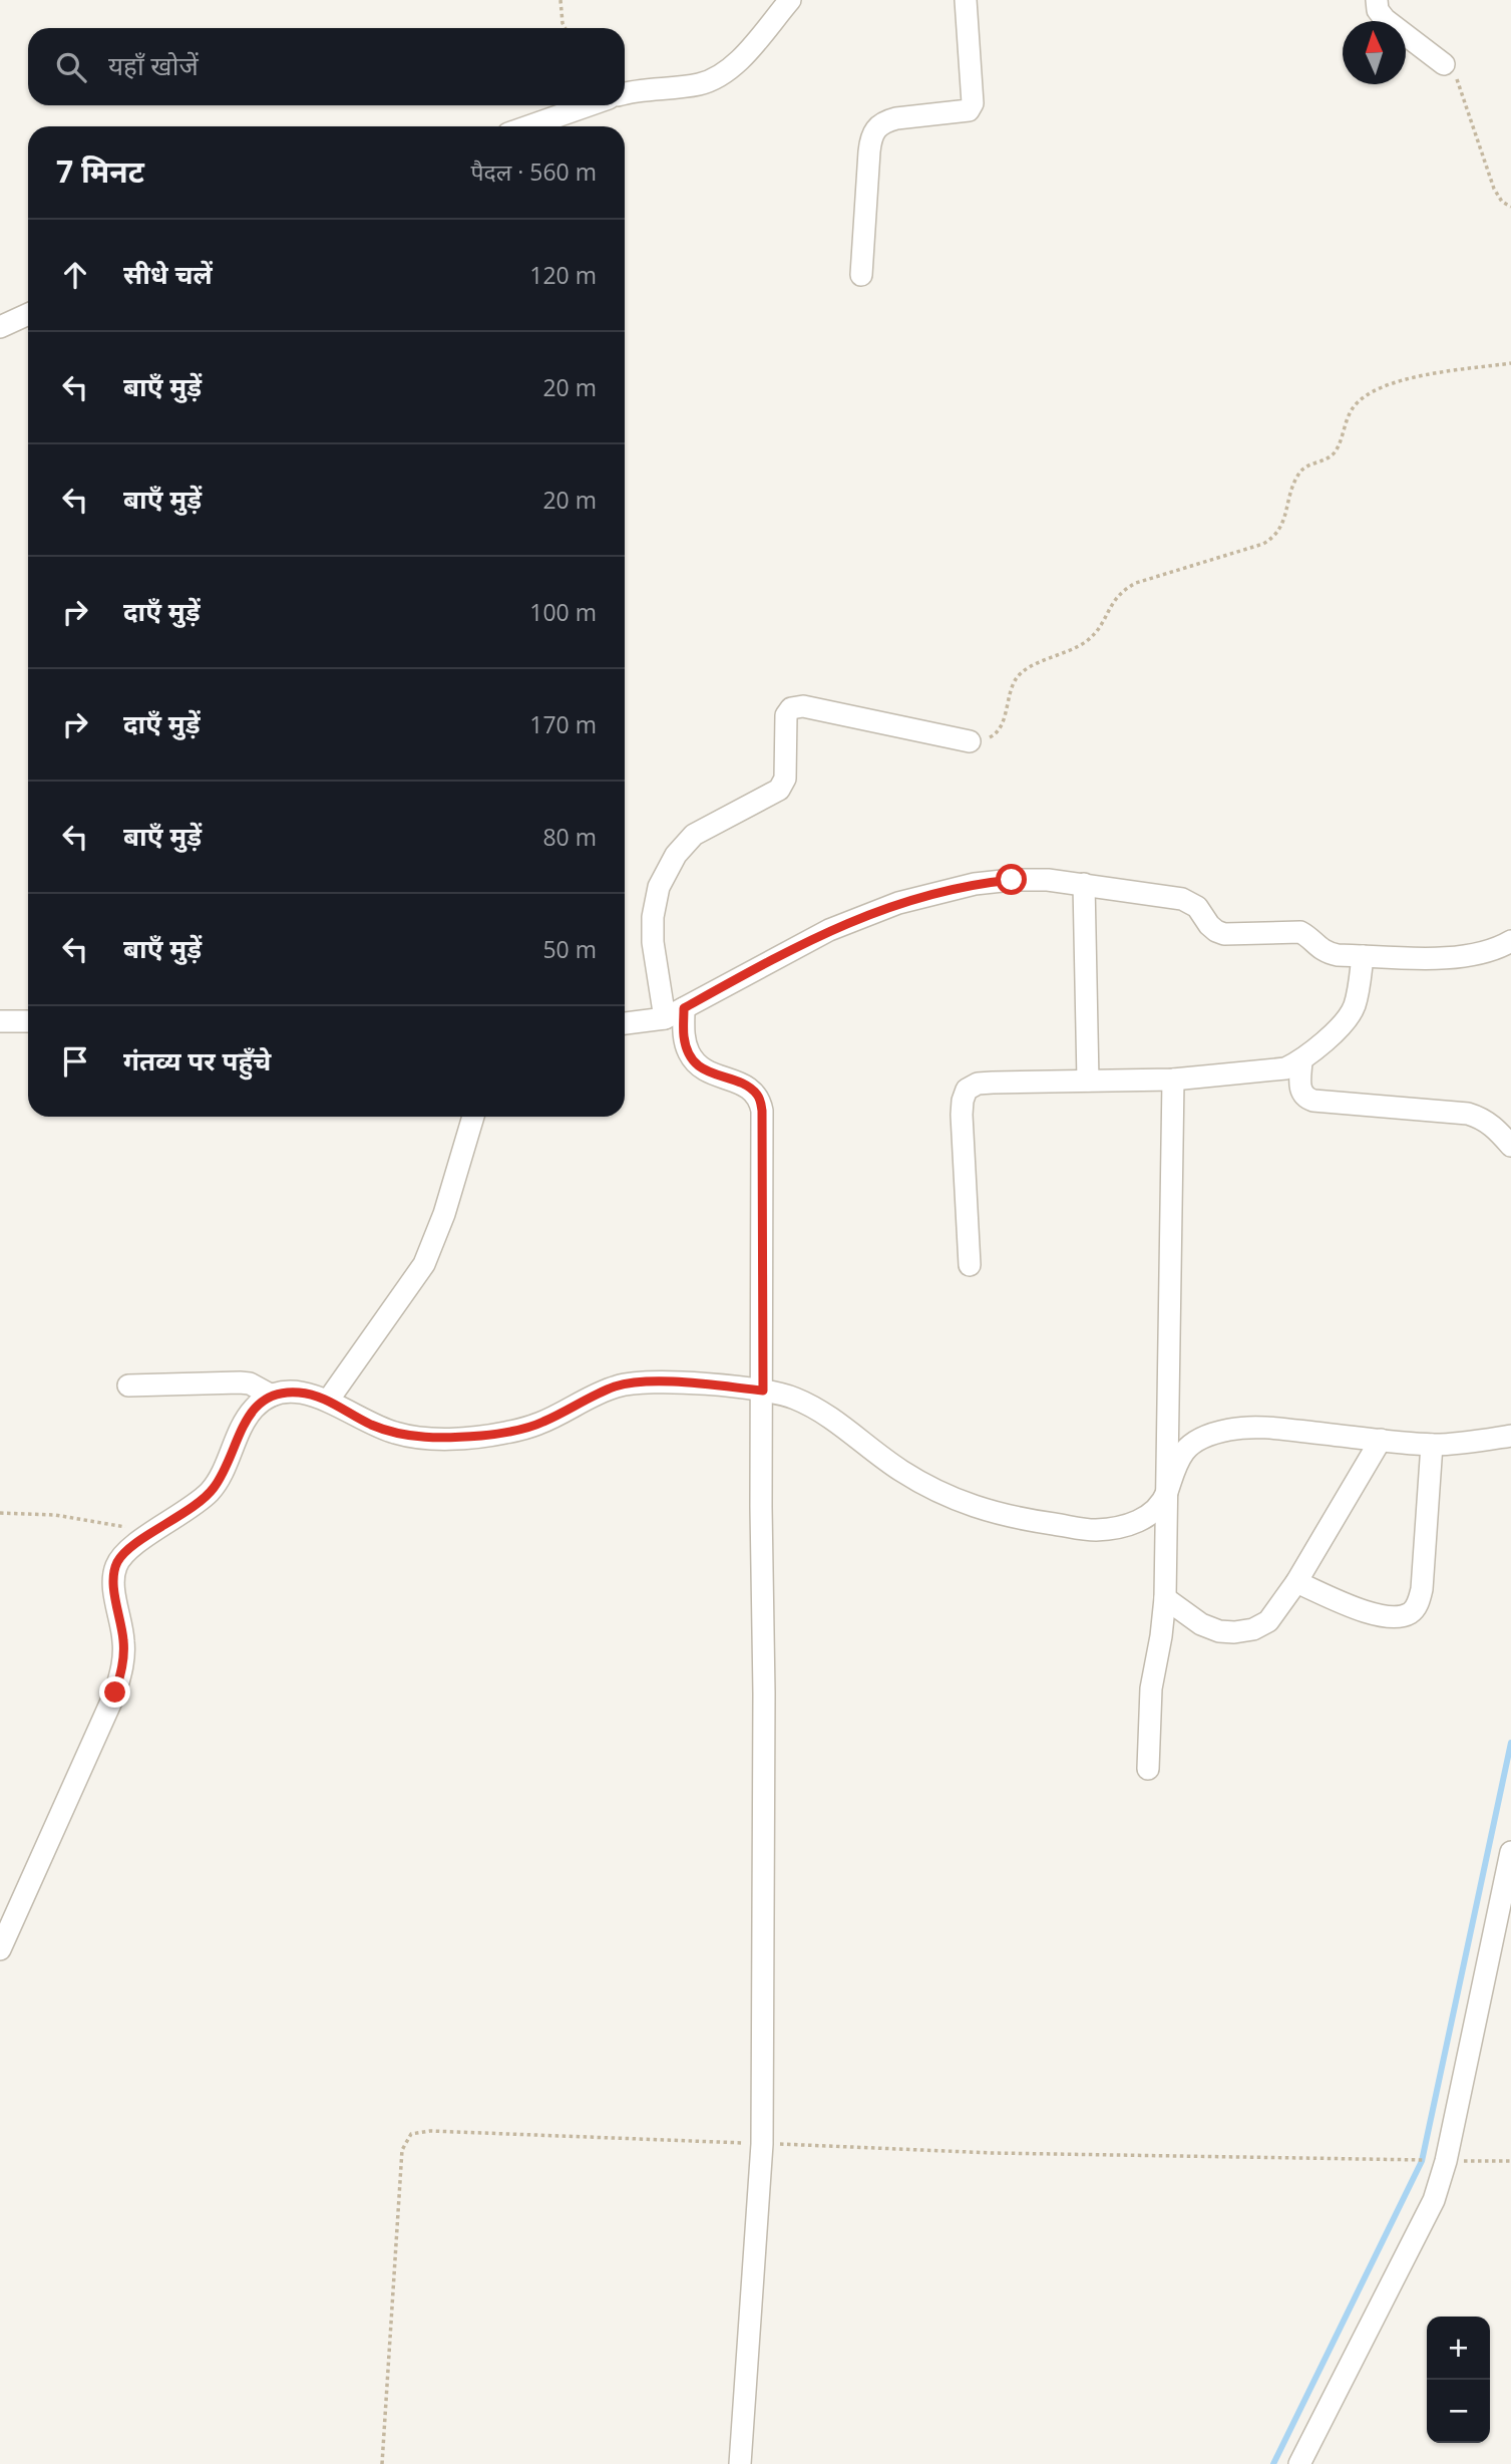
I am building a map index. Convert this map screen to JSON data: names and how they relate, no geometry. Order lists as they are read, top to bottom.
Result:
{
  "north": "top",
  "page": {
    "search": "यहाँ खोजें",
    "heading": ["7 मिनट", "पैदल · 560 m"],
    "list": [
      ["सीधे चलें", "120 m"],
      ["बाएँ मुड़ें", "20 m"],
      ["बाएँ मुड़ें", "20 m"],
      ["दाएँ मुड़ें", "100 m"],
      ["दाएँ मुड़ें", "170 m"],
      ["बाएँ मुड़ें", "80 m"],
      ["बाएँ मुड़ें", "50 m"],
      "गंतव्य पर पहुँचे"
    ],
    "map_buttons": ["+", "−"]
  }
}
